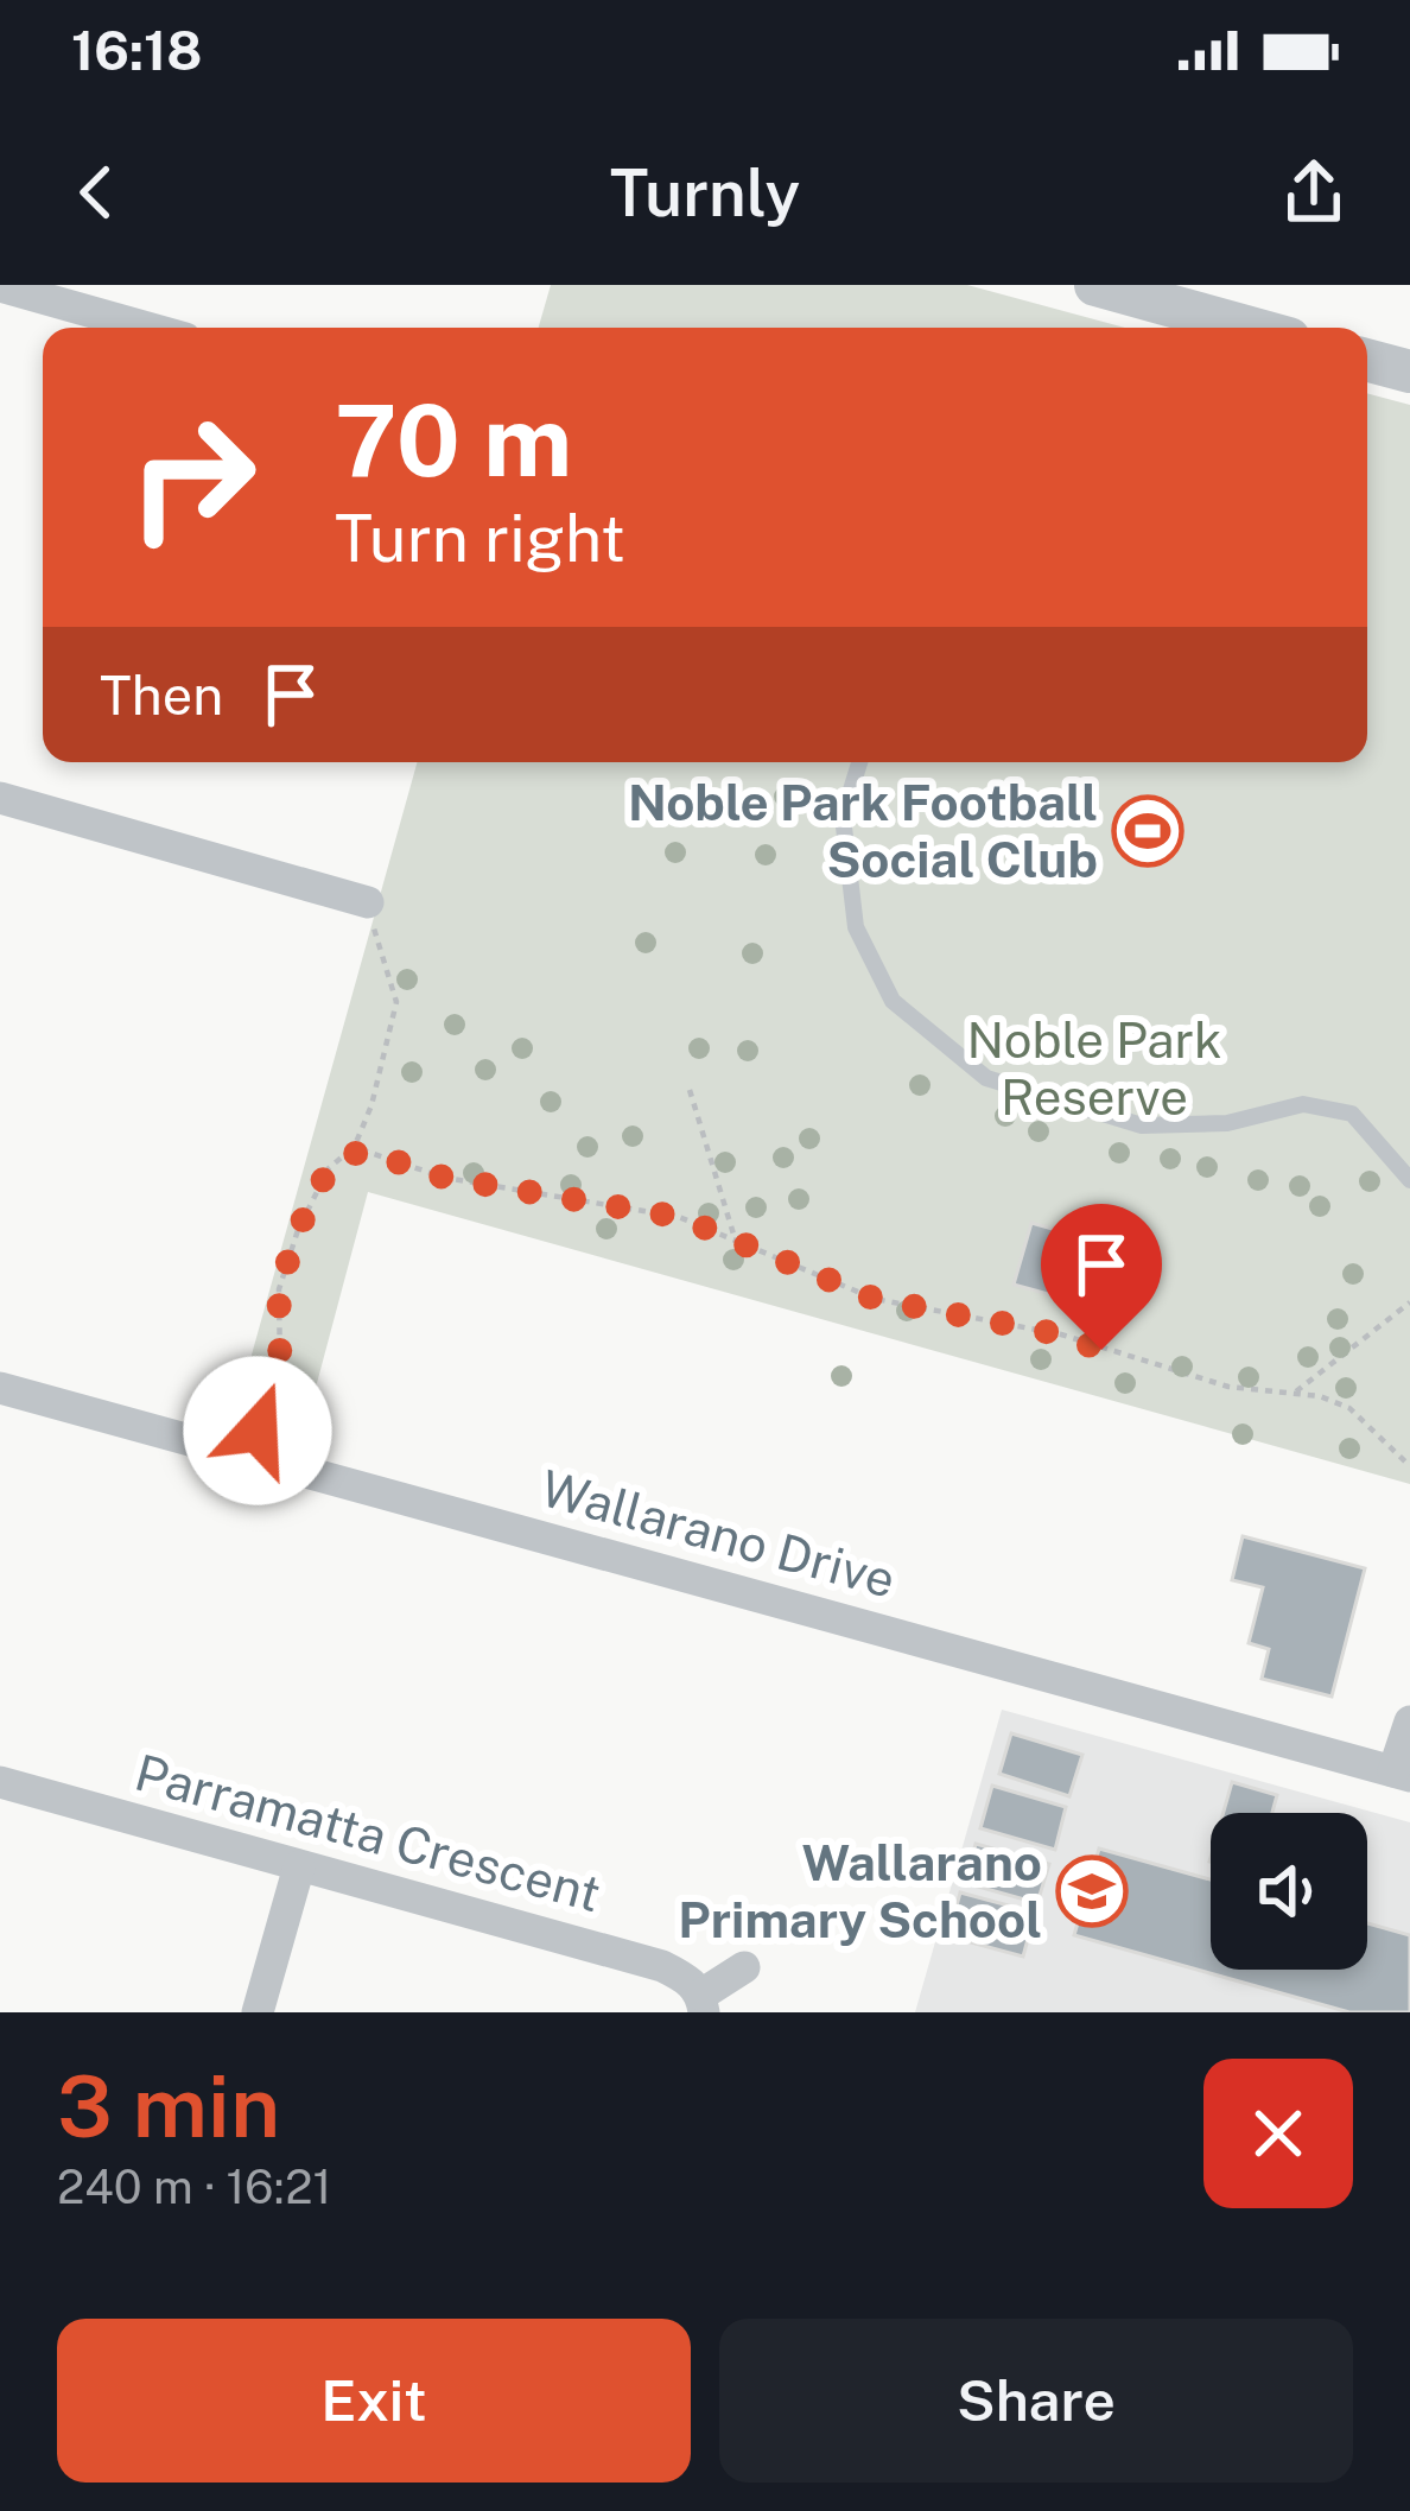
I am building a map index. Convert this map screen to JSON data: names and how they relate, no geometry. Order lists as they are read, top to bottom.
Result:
{
  "streets": {
    "street": ["Wallarano Drive", "Parramatta Crescent"]
  },
  "parks": ["Noble Park Reserve"],
  "places": {
    "sports": ["Noble Park Football Social Club"],
    "school or university": ["Wallarano Primary School"]
  },
  "page": {
    "status": "16:18",
    "header": "Turnly",
    "turn": ["70 m", "Turn right"],
    "then": "Then",
    "heading": ["3 min", "240 m · 16:21"],
    "buttons": ["Exit", "Share"]
  }
}
